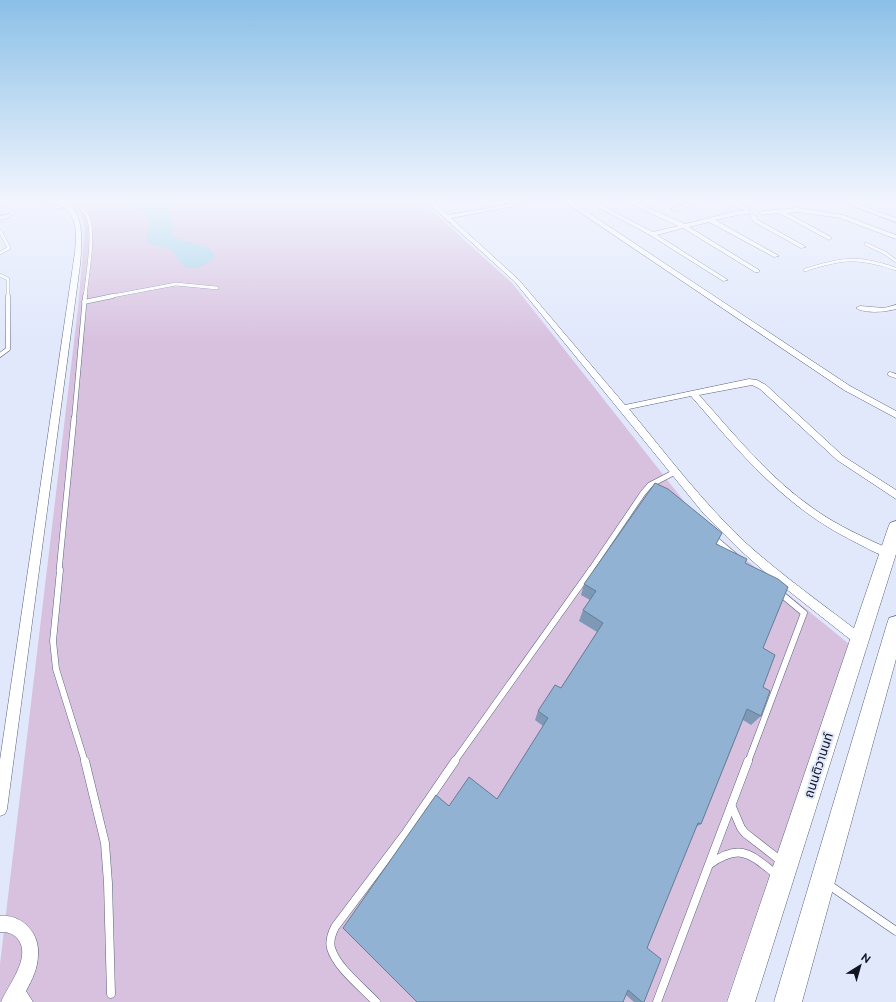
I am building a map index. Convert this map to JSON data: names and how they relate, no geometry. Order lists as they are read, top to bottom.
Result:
{
  "streets": {
    "main road": ["ถนนติวานนท์"]
  },
  "north": "top right"
}
